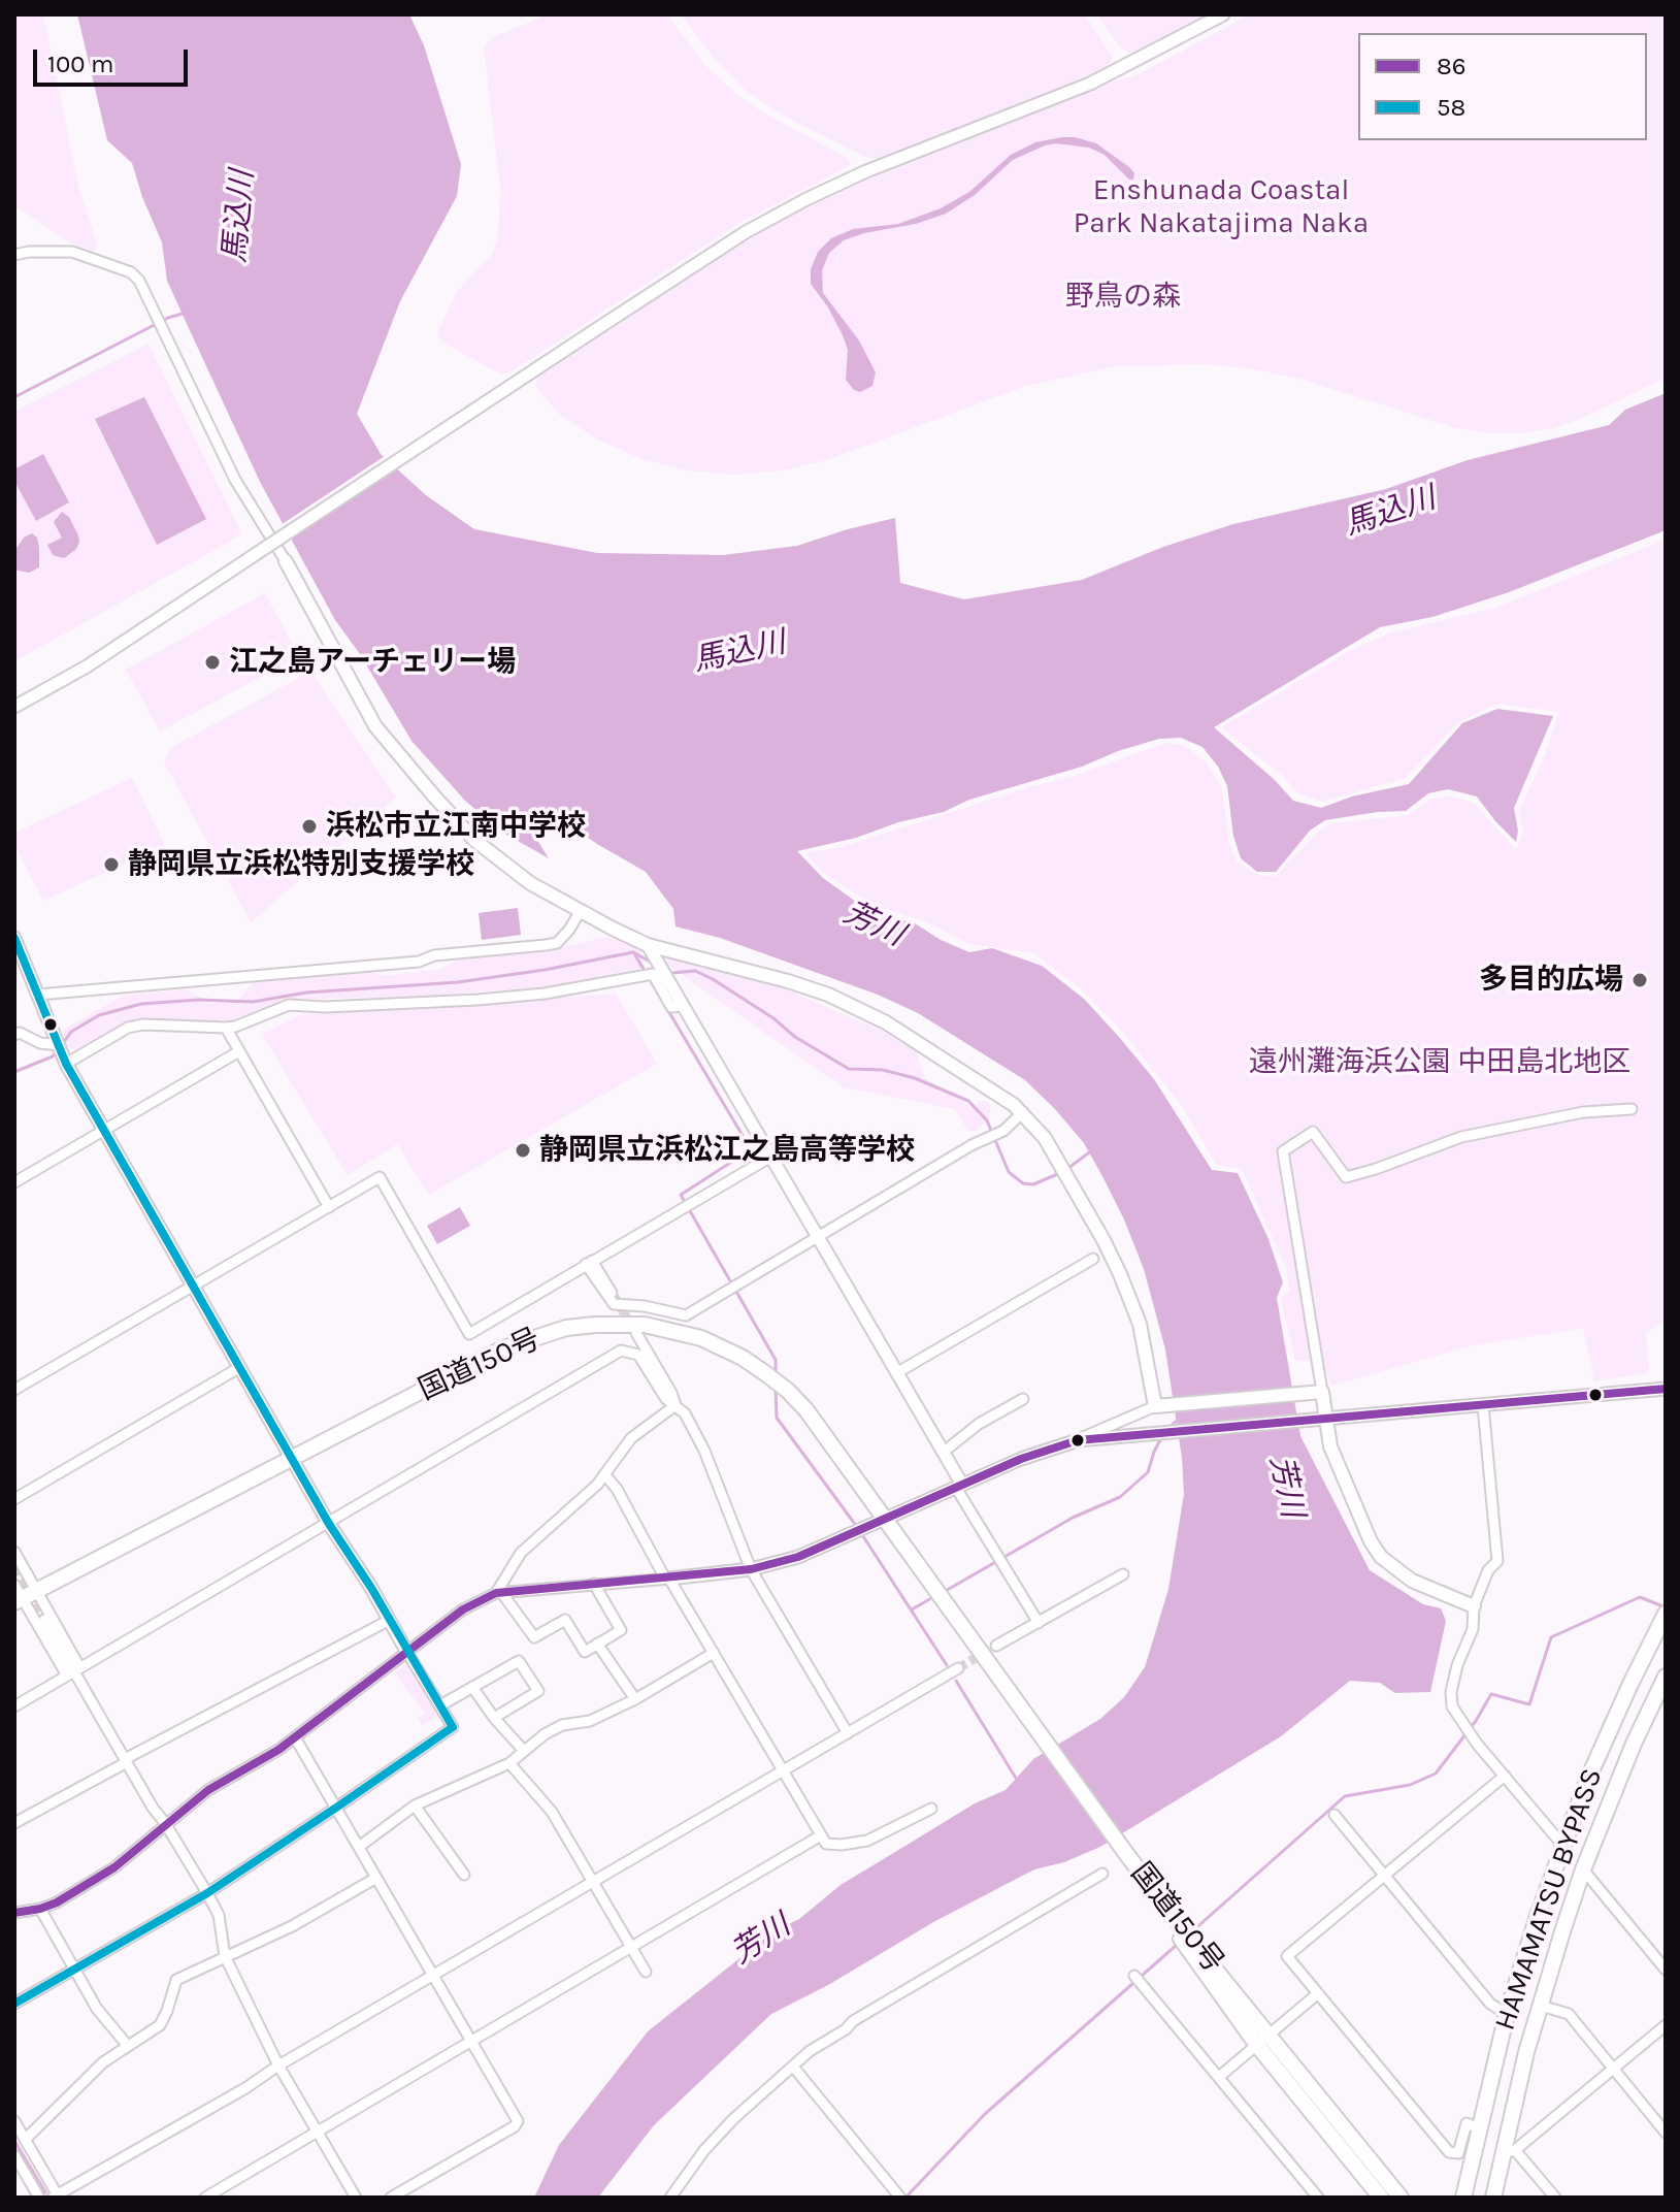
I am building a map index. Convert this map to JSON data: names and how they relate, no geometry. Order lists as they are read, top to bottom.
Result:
{
  "streets": {
    "highway": ["国道150号", "HAMAMATSU BYPASS"]
  },
  "water": ["馬込川", "芳川"],
  "parks": ["Enshunada Coastal Park Nakatajima Naka", "野鳥の森", "遠州灘海浜公園 中田島北地区"],
  "places": [
    "江之島アーチェリー場",
    "浜松市立江南中学校",
    "静岡県立浜松特別支援学校",
    "多目的広場",
    "静岡県立浜松江之島高等学校"
  ],
  "lines": ["transit line 58", "transit line 86"],
  "legend": ["86", "58"],
  "scale_bar": "100 m"
}
